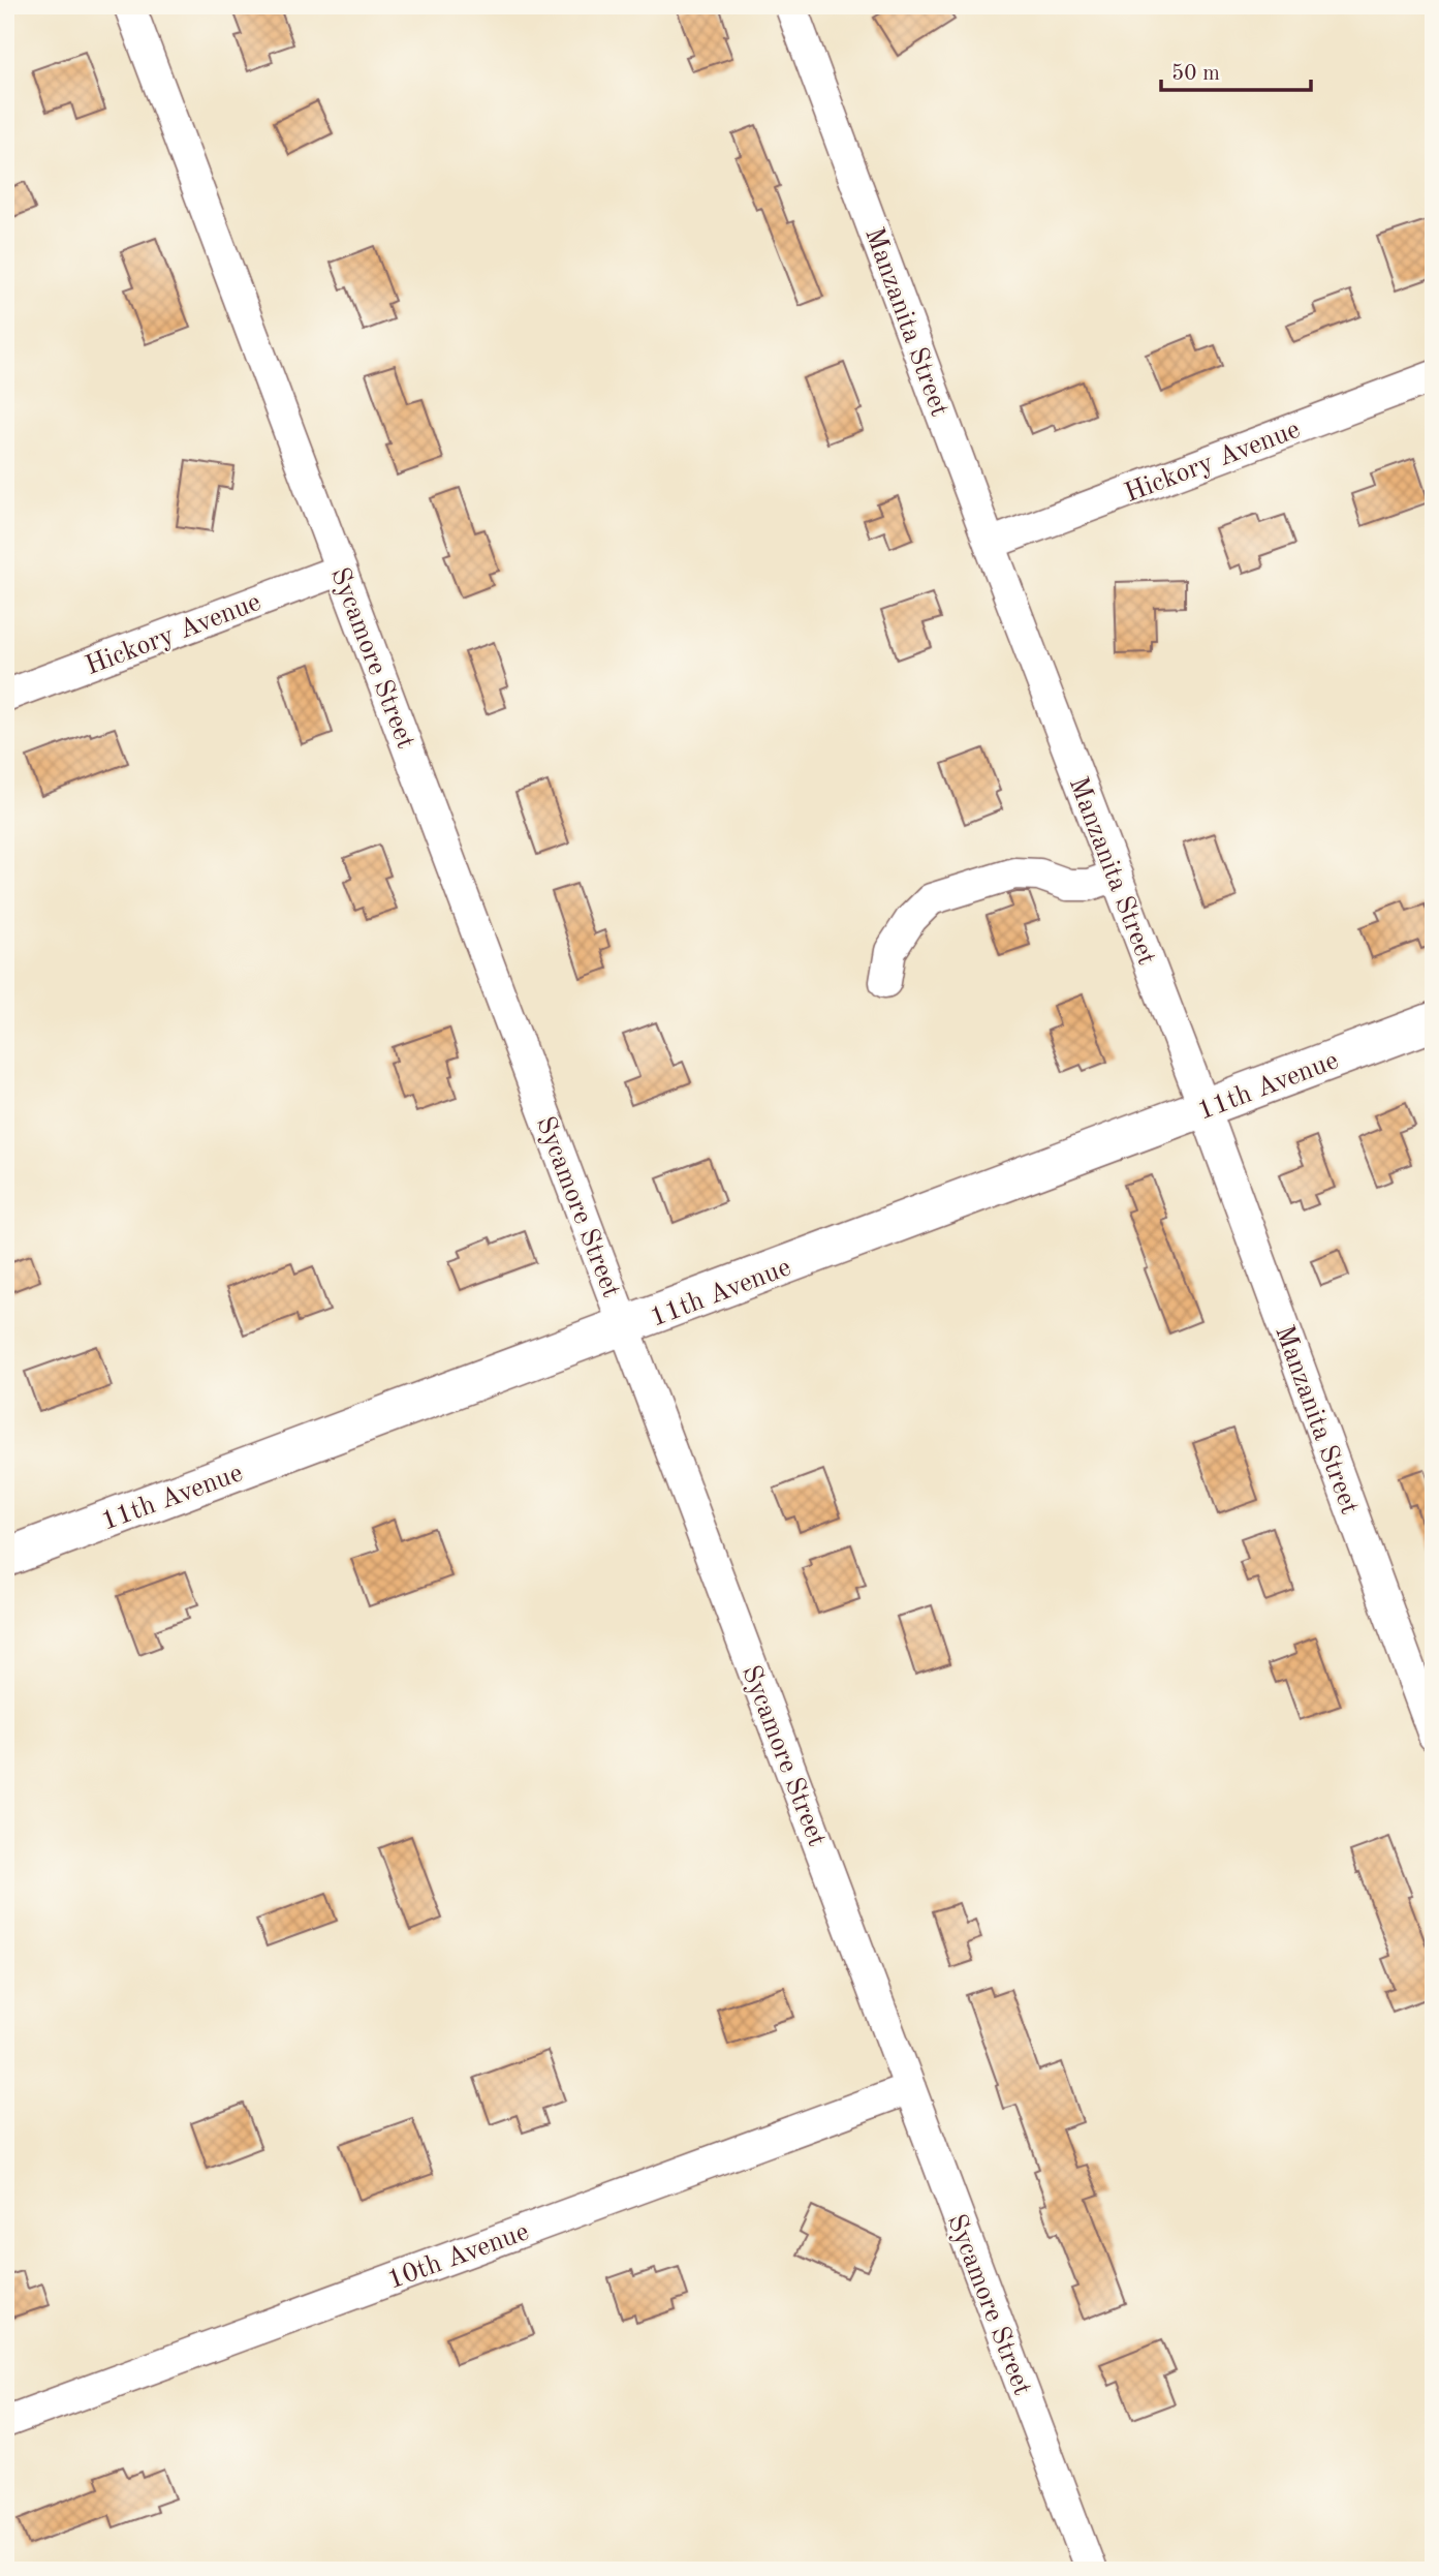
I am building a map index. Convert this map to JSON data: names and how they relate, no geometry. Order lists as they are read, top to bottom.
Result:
{
  "streets": {
    "main road": ["11th Avenue"],
    "street": [
      "Manzanita Street",
      "Hickory Avenue",
      "Sycamore Street",
      "10th Avenue"
    ]
  },
  "crossings": [
    ["Manzanita Street", "Hickory Avenue"],
    ["Manzanita Street", "11th Avenue"],
    ["Hickory Avenue", "Sycamore Street"],
    ["Sycamore Street", "11th Avenue"],
    ["Sycamore Street", "10th Avenue"]
  ],
  "scale_bar": "50 m"
}
